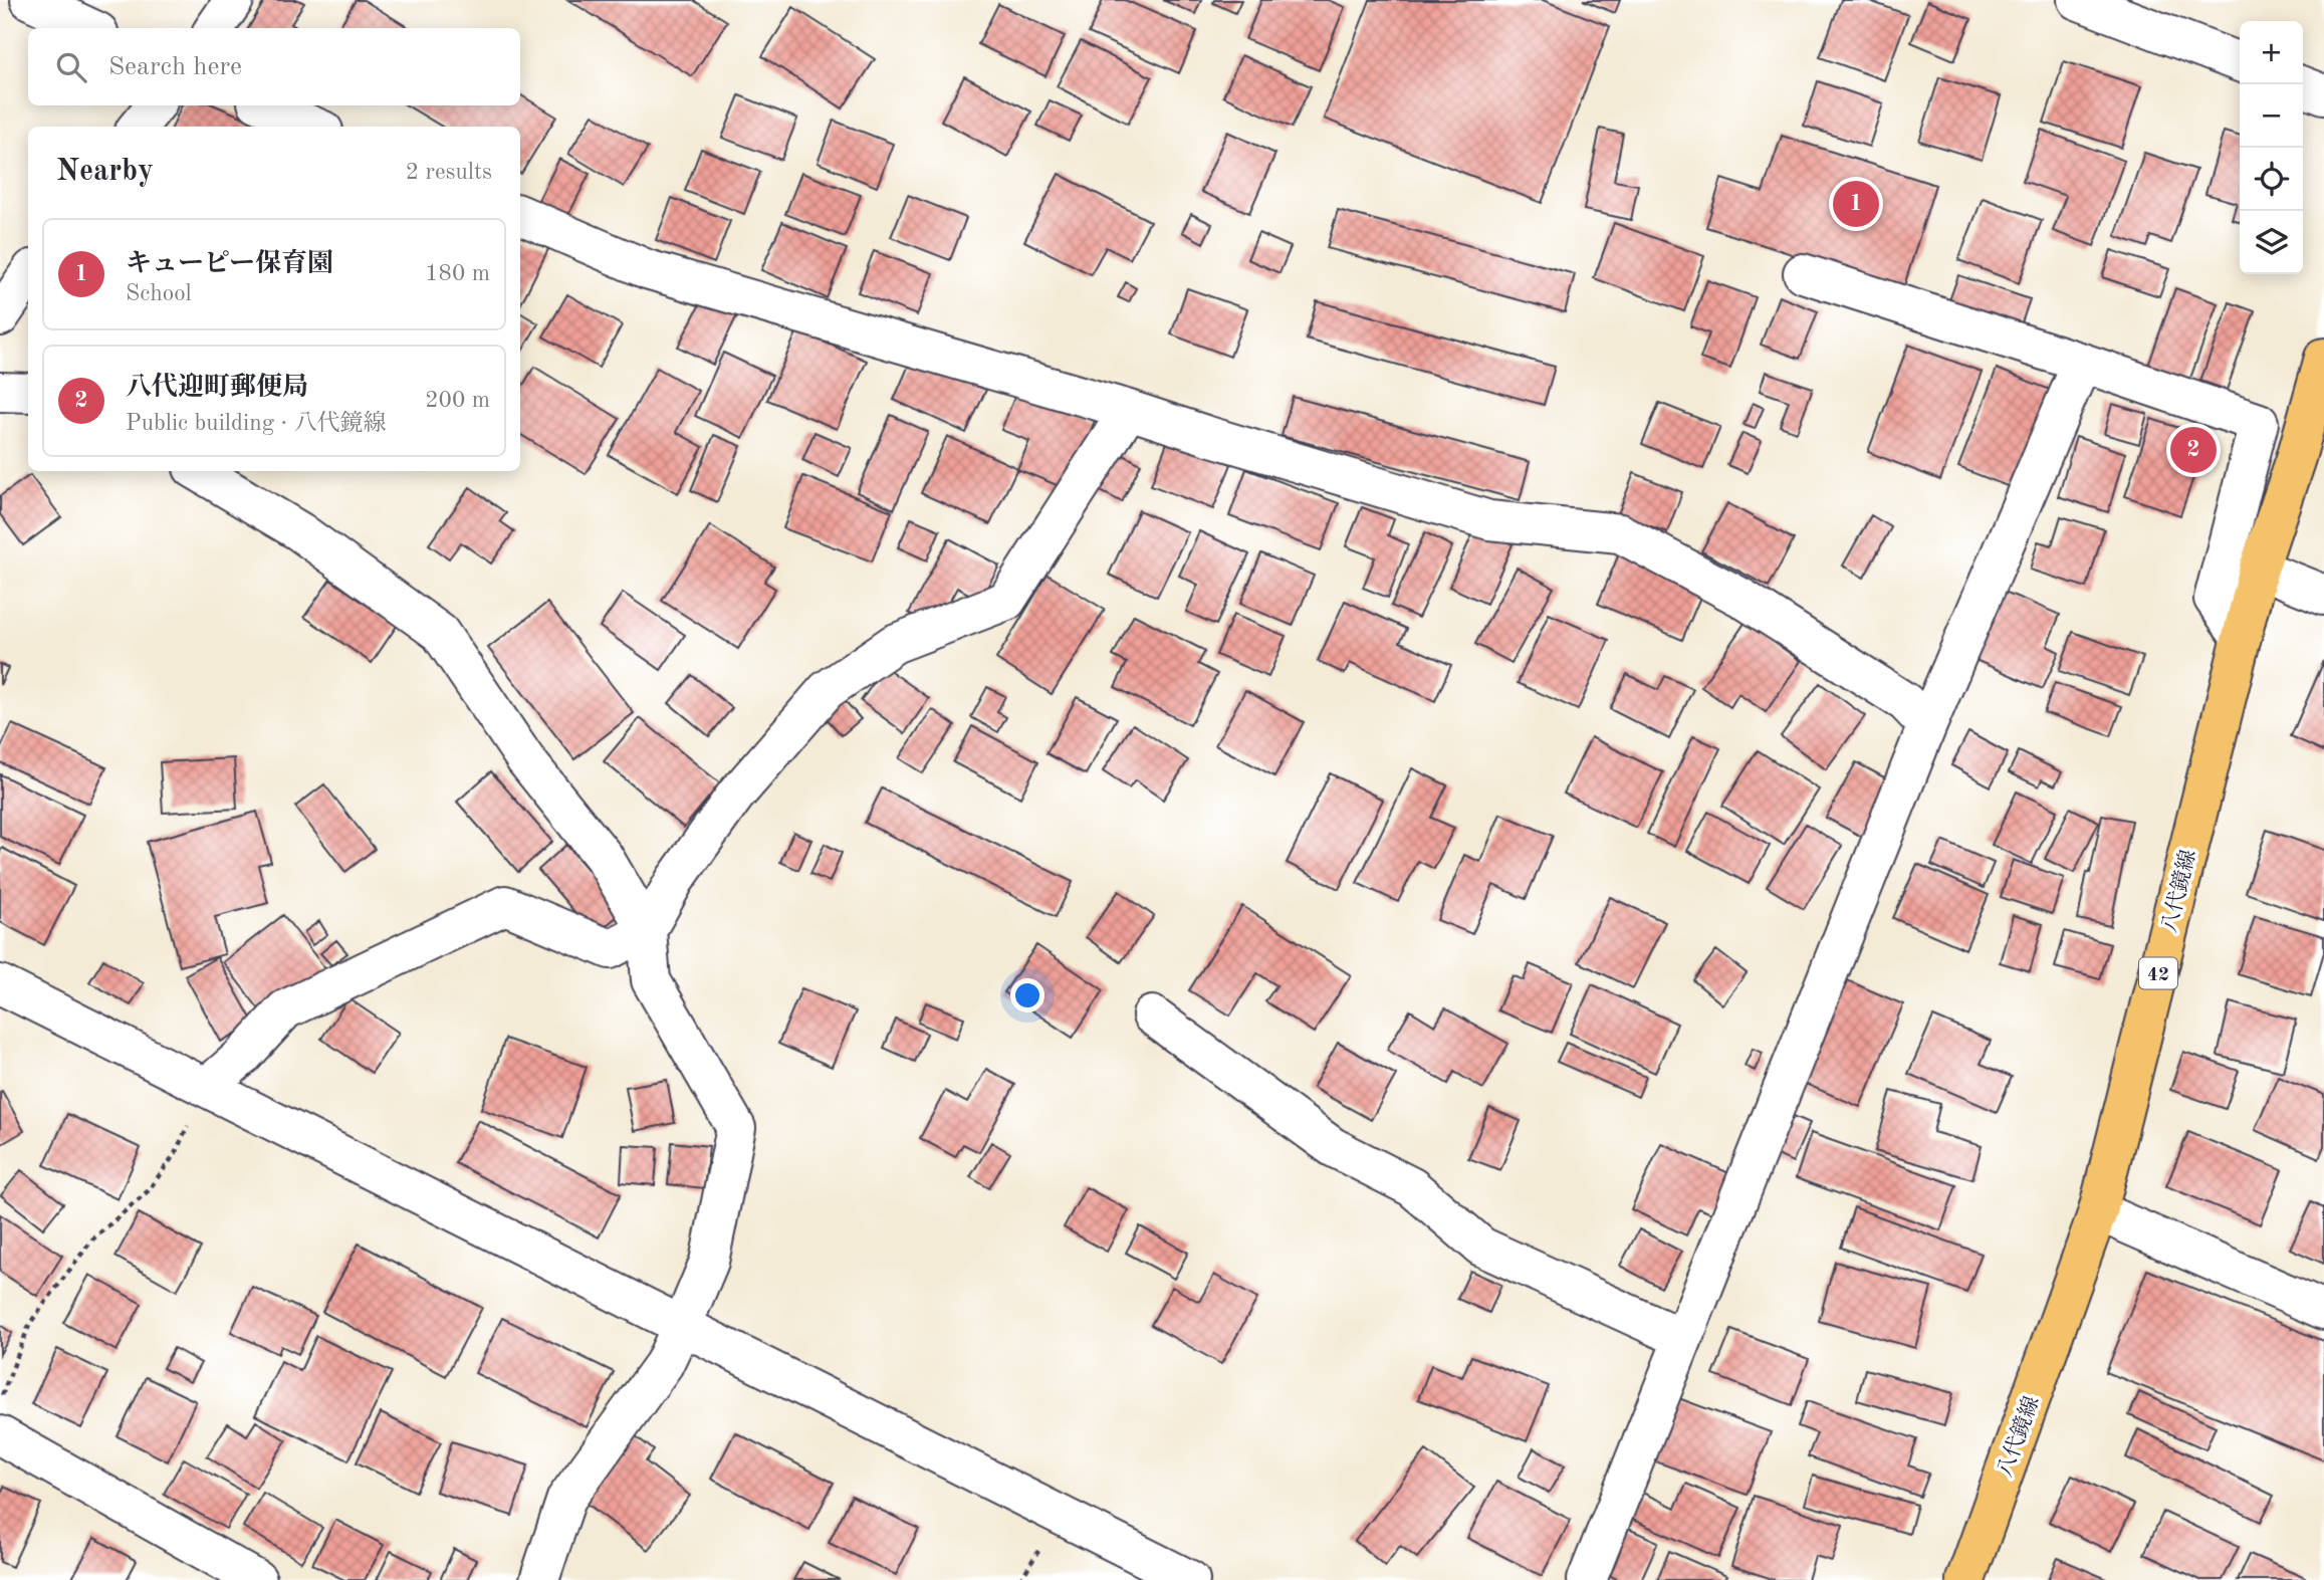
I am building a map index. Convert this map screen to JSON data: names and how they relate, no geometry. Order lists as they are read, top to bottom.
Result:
{
  "streets": {
    "main road": ["八代鏡線", "42"]
  },
  "page": {
    "map_buttons": ["+", "−"],
    "search": "Search here",
    "heading": ["Nearby", "2 results"],
    "pins": ["1", "2"],
    "list": [
      {
        "mark": "1",
        "name": "キューピー保育園",
        "note": "School",
        "value": "180 m"
      },
      {
        "mark": "2",
        "name": "八代迎町郵便局",
        "note": "Public building · 八代鏡線",
        "value": "200 m"
      }
    ]
  }
}
